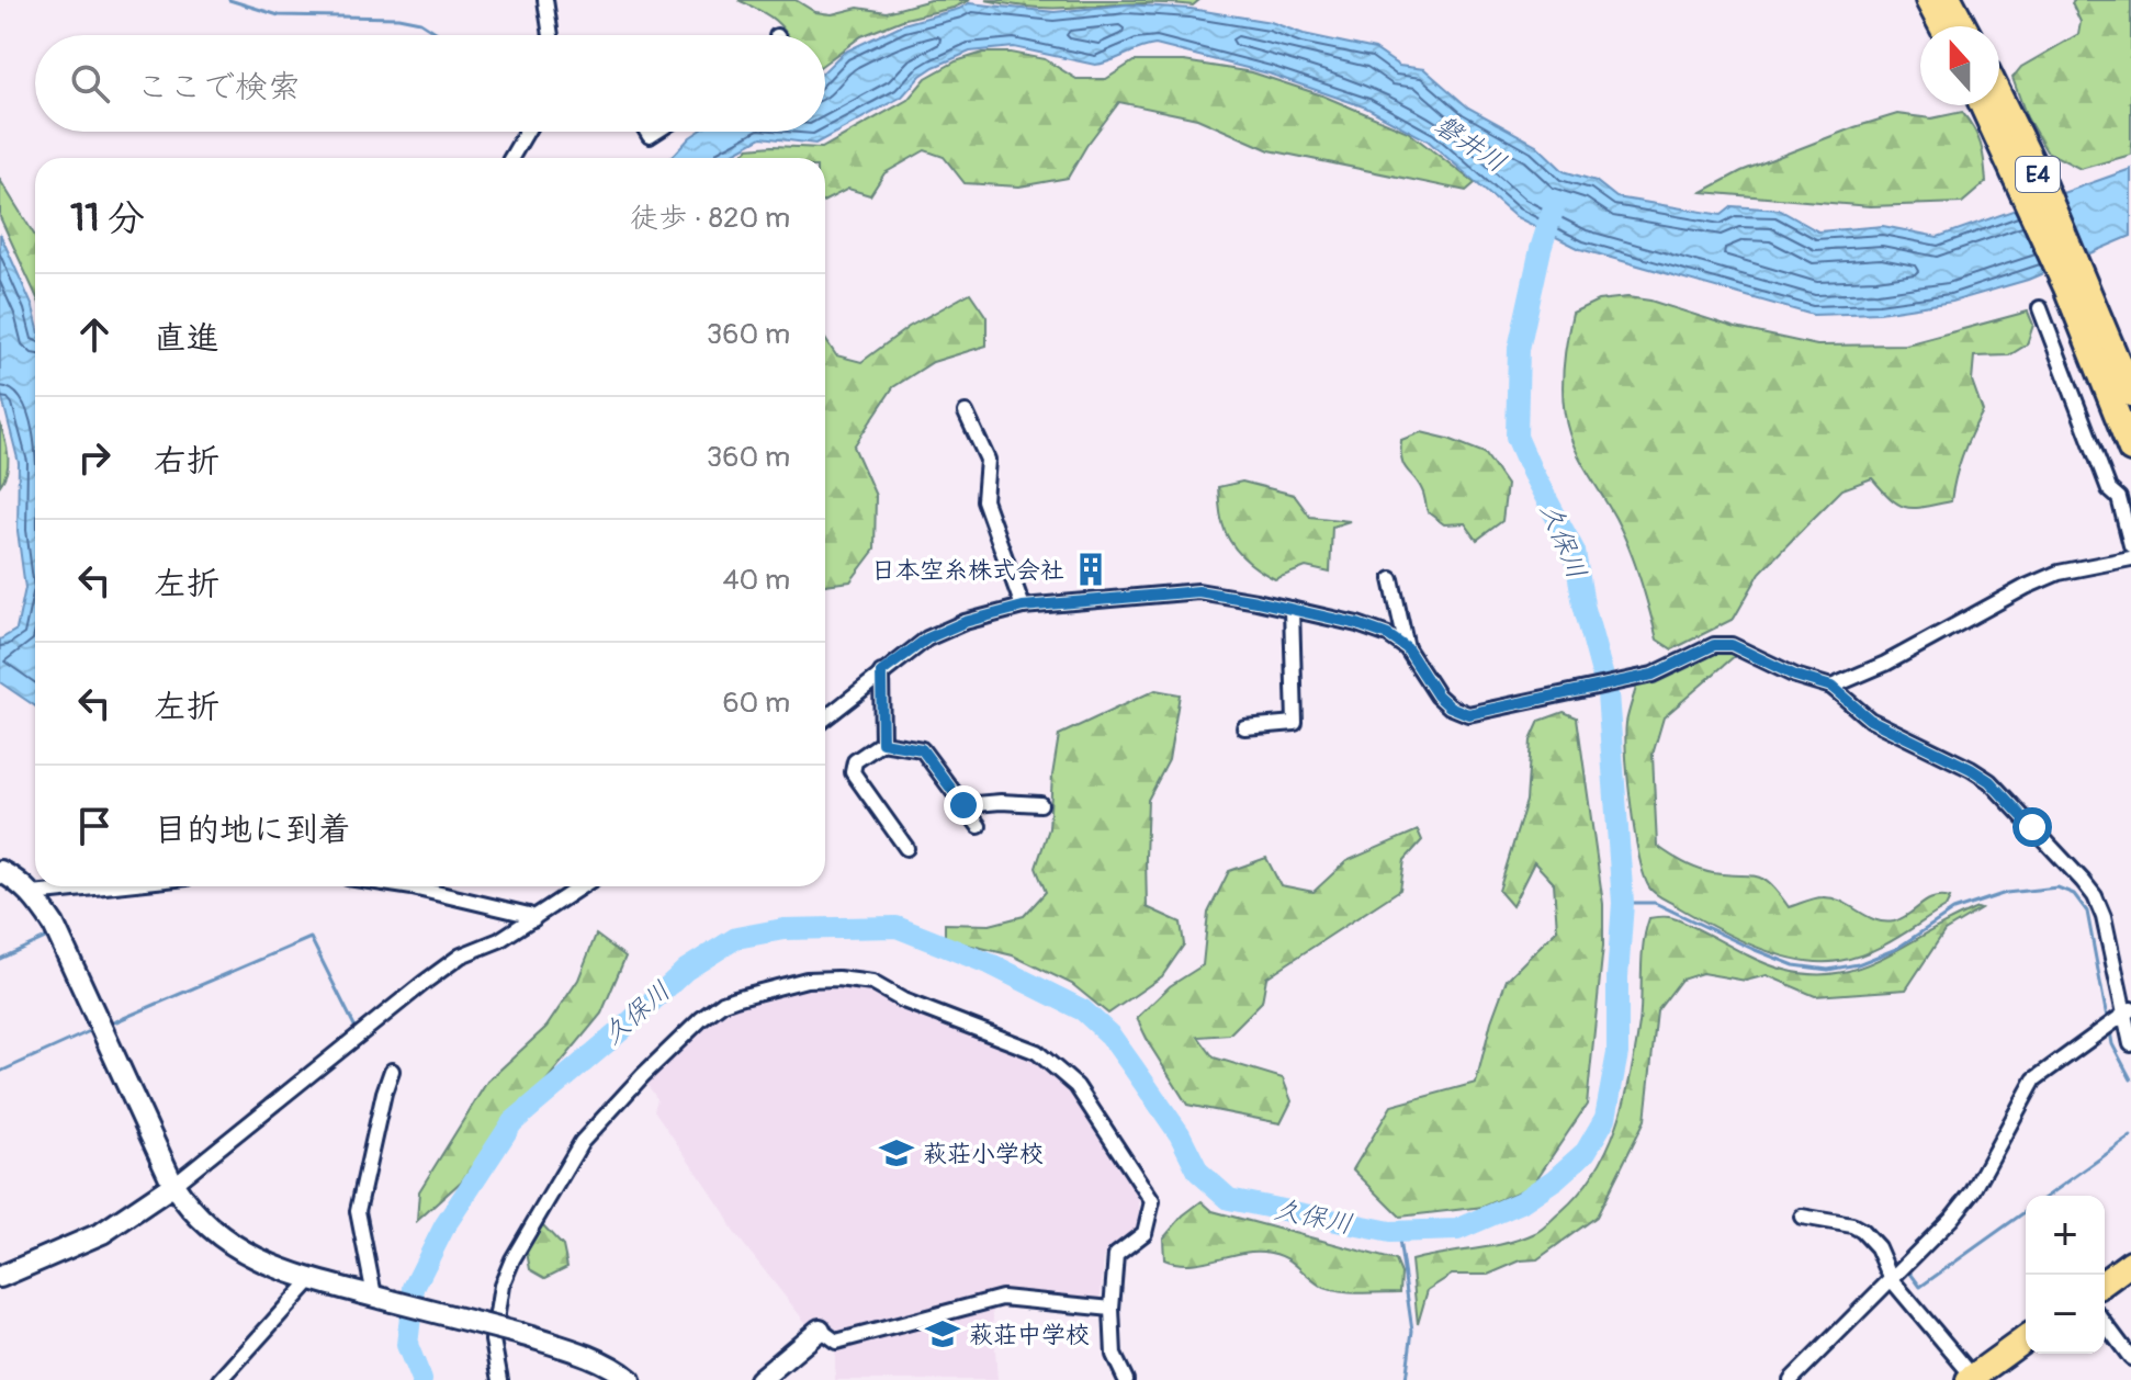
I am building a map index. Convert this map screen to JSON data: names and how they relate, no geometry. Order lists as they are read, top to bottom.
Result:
{
  "streets": {
    "highway": ["E4"]
  },
  "water": ["磐井川", "久保川"],
  "places": {
    "building": ["日本空糸株式会社"],
    "school or university": ["萩荘小学校", "萩荘中学校"]
  },
  "north": "top",
  "page": {
    "search": "ここで検索",
    "heading": ["11 分", "徒歩 · 820 m"],
    "list": [
      ["直進", "360 m"],
      ["右折", "360 m"],
      ["左折", "40 m"],
      ["左折", "60 m"],
      "目的地に到着"
    ],
    "map_buttons": ["+", "−"]
  }
}
